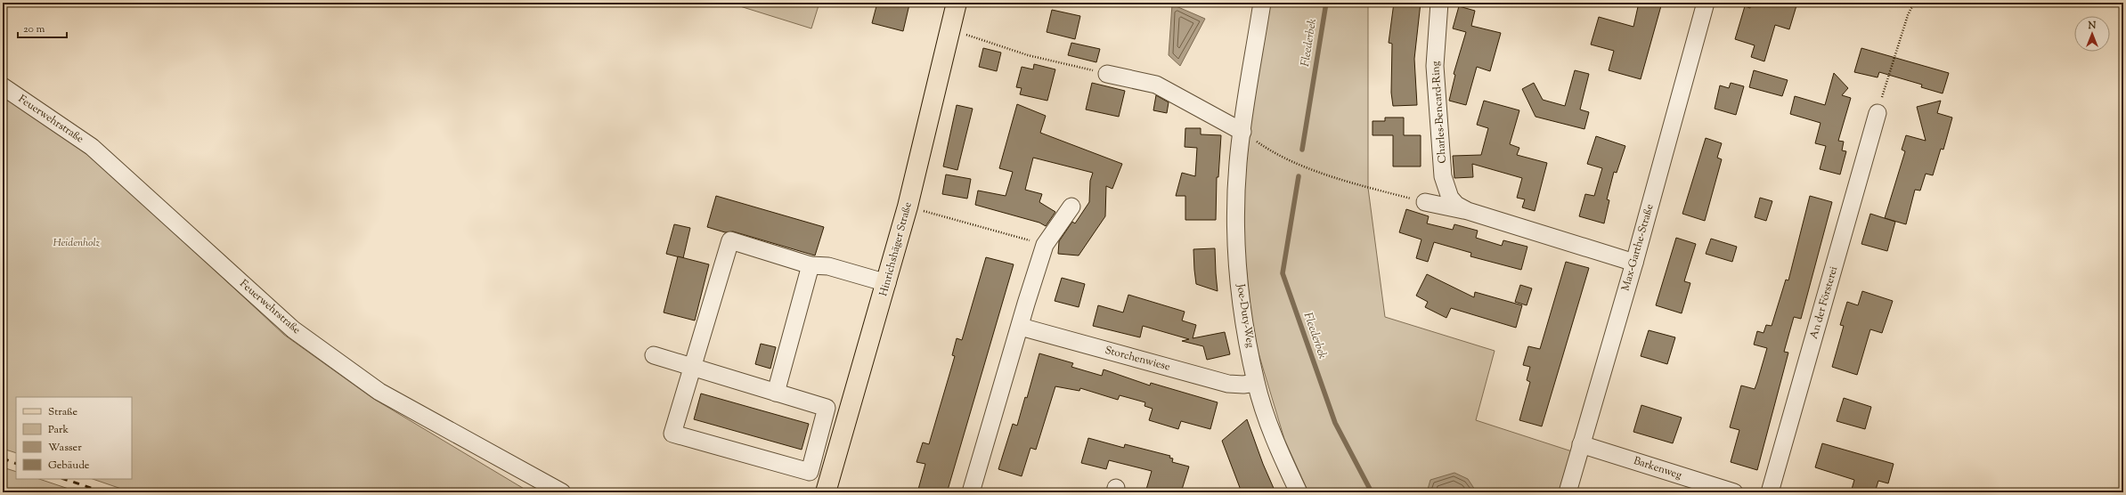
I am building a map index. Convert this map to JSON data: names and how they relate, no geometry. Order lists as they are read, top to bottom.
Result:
{
  "streets": {
    "main road": ["Hinrichshäger Straße"],
    "street": [
      "Charles-Bencard-Ring",
      "Feuerwehrstraße",
      "Max-Garthe-Straße",
      "An der Försterei",
      "Joe-Duty-Weg",
      "Storchenwiese",
      "Barkenweg"
    ]
  },
  "crossings": [
    ["Charles-Bencard-Ring", "Max-Garthe-Straße"],
    ["Max-Garthe-Straße", "Barkenweg"],
    ["Joe-Duty-Weg", "Storchenwiese"]
  ],
  "water": ["Fleederbek"],
  "parks": ["Heidenholz"],
  "legend": [
    "Straße",
    "Park",
    "Wasser",
    "Gebäude"
  ],
  "scale_bar": "20 m",
  "north": "top"
}
